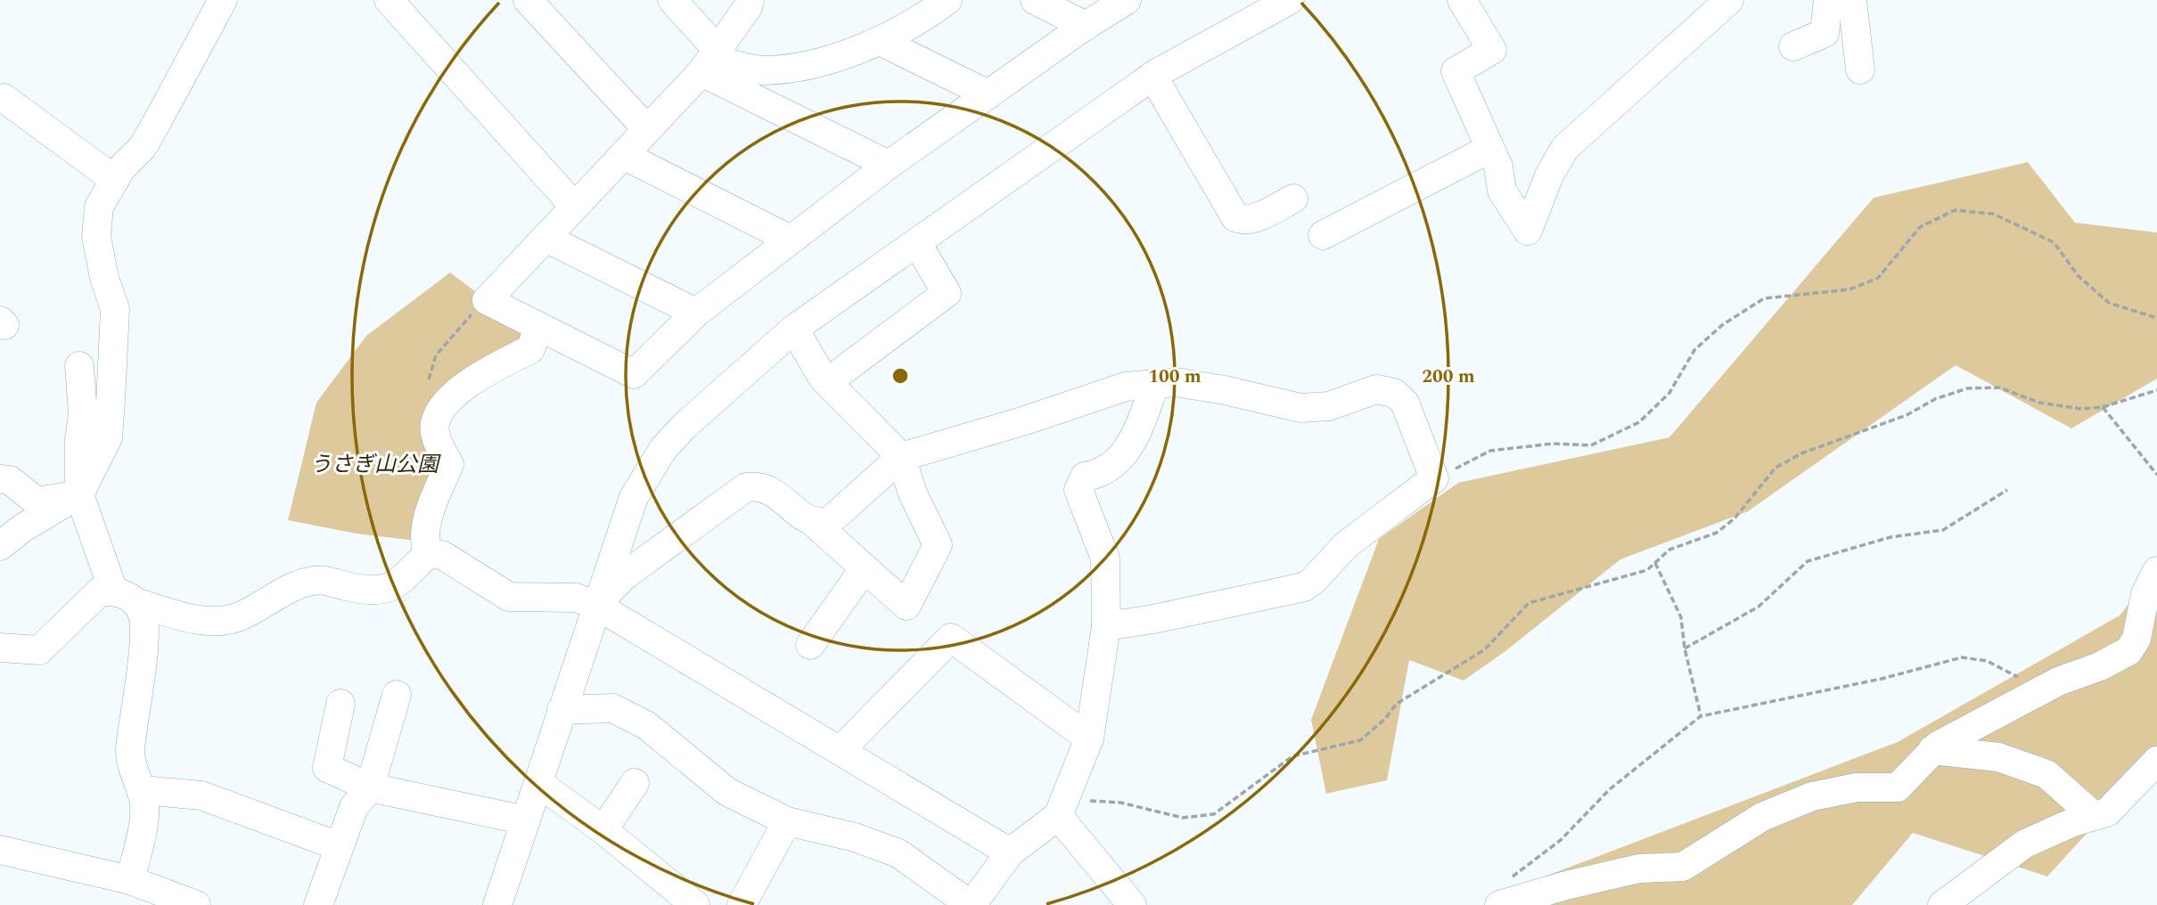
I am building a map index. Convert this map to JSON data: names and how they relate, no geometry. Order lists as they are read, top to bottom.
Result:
{
  "parks": ["うさぎ山公園"],
  "rings": ["100 m", "200 m"]
}
